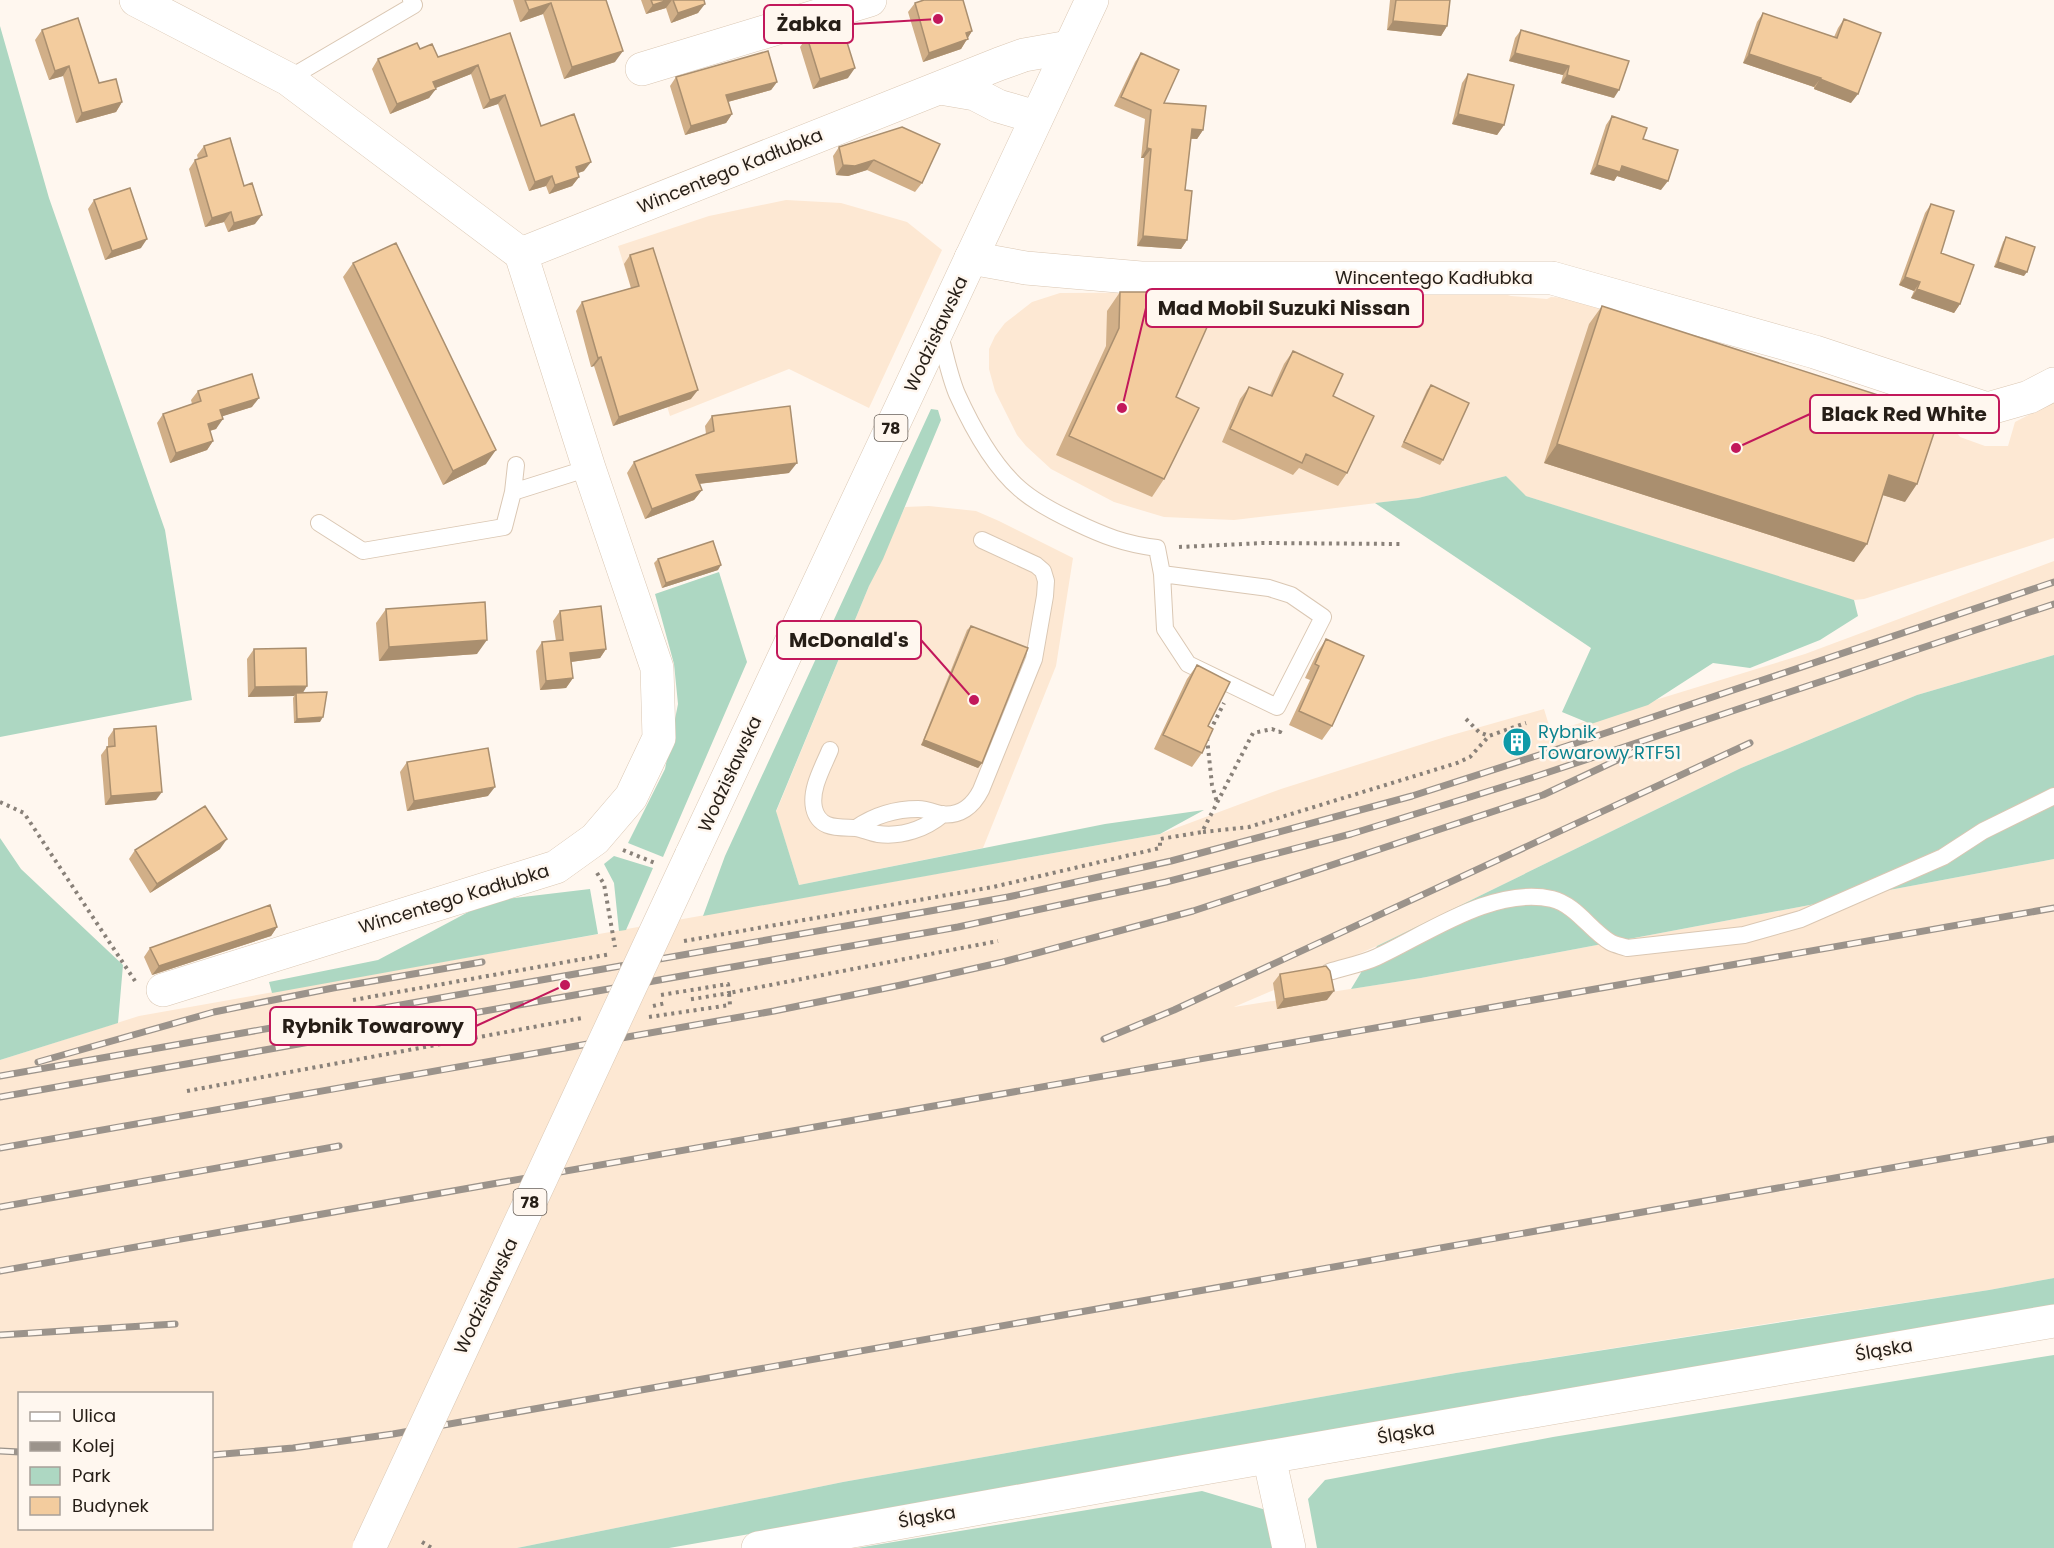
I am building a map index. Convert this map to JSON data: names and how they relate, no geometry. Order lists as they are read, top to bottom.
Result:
{
  "streets": {
    "street": [
      "Wincentego Kadłubka",
      "Wodzisławska",
      "78",
      "Śląska"
    ]
  },
  "crossings": [
    ["Wincentego Kadłubka", "Wodzisławska"]
  ],
  "places": {
    "other": [
      "Żabka",
      "Mad Mobil Suzuki Nissan",
      "Black Red White",
      "McDonald's",
      "Rybnik Towarowy"
    ],
    "building": ["Rybnik Towarowy RTF51"]
  },
  "legend": [
    "Ulica",
    "Kolej",
    "Park",
    "Budynek"
  ]
}
